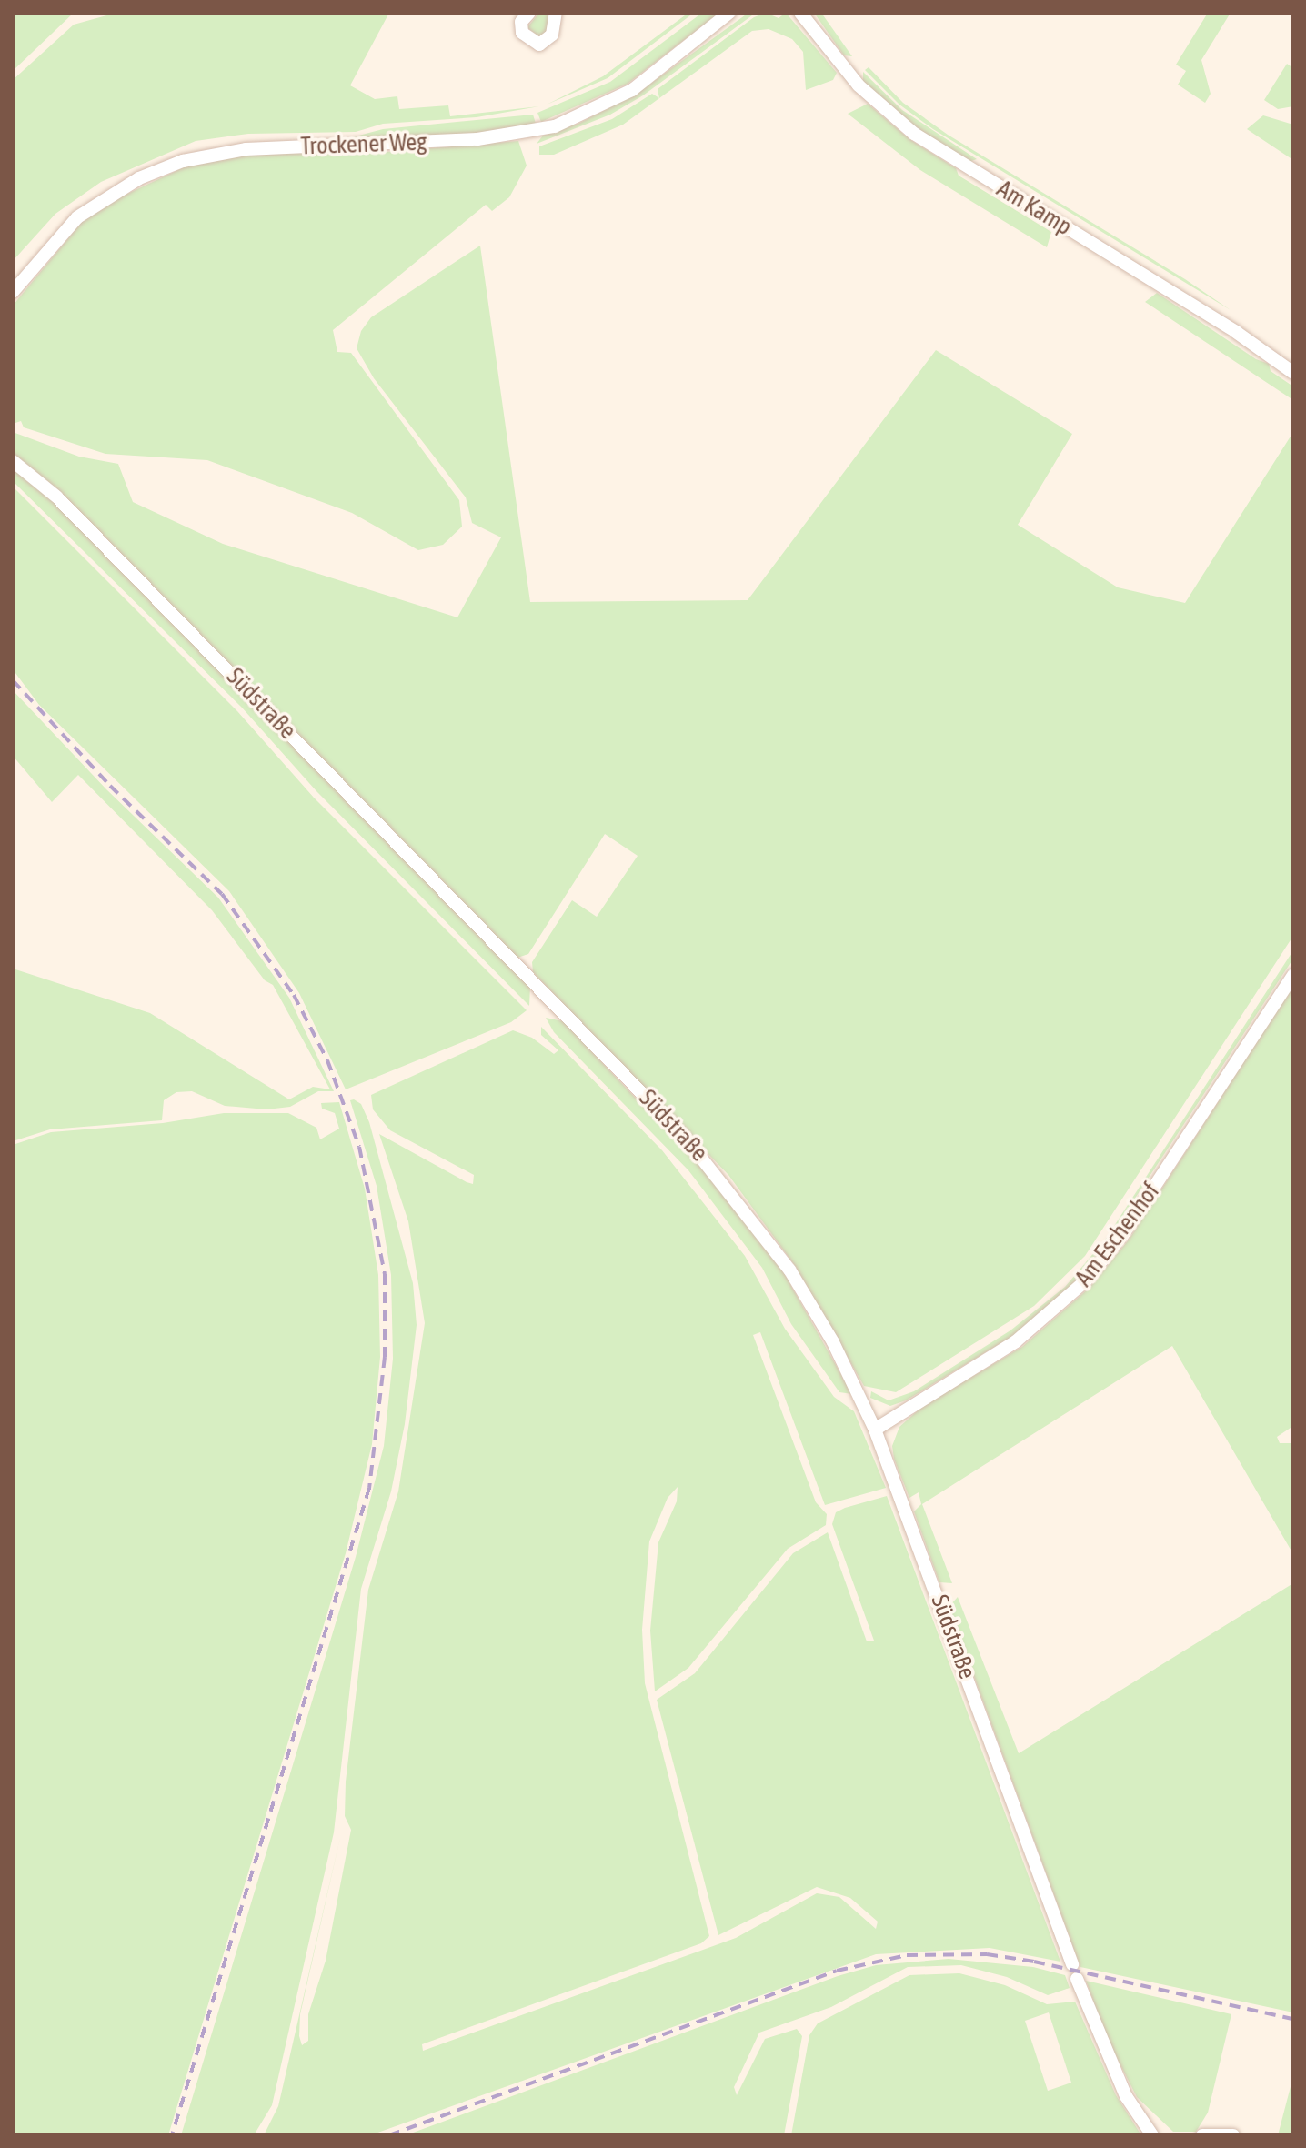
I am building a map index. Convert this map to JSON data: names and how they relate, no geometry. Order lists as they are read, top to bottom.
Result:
{
  "streets": {
    "street": [
      "Trockener Weg",
      "Am Kamp",
      "Südstraße",
      "Am Eschenhof"
    ]
  },
  "crossings": [
    ["Südstraße", "Am Eschenhof"]
  ]
}
